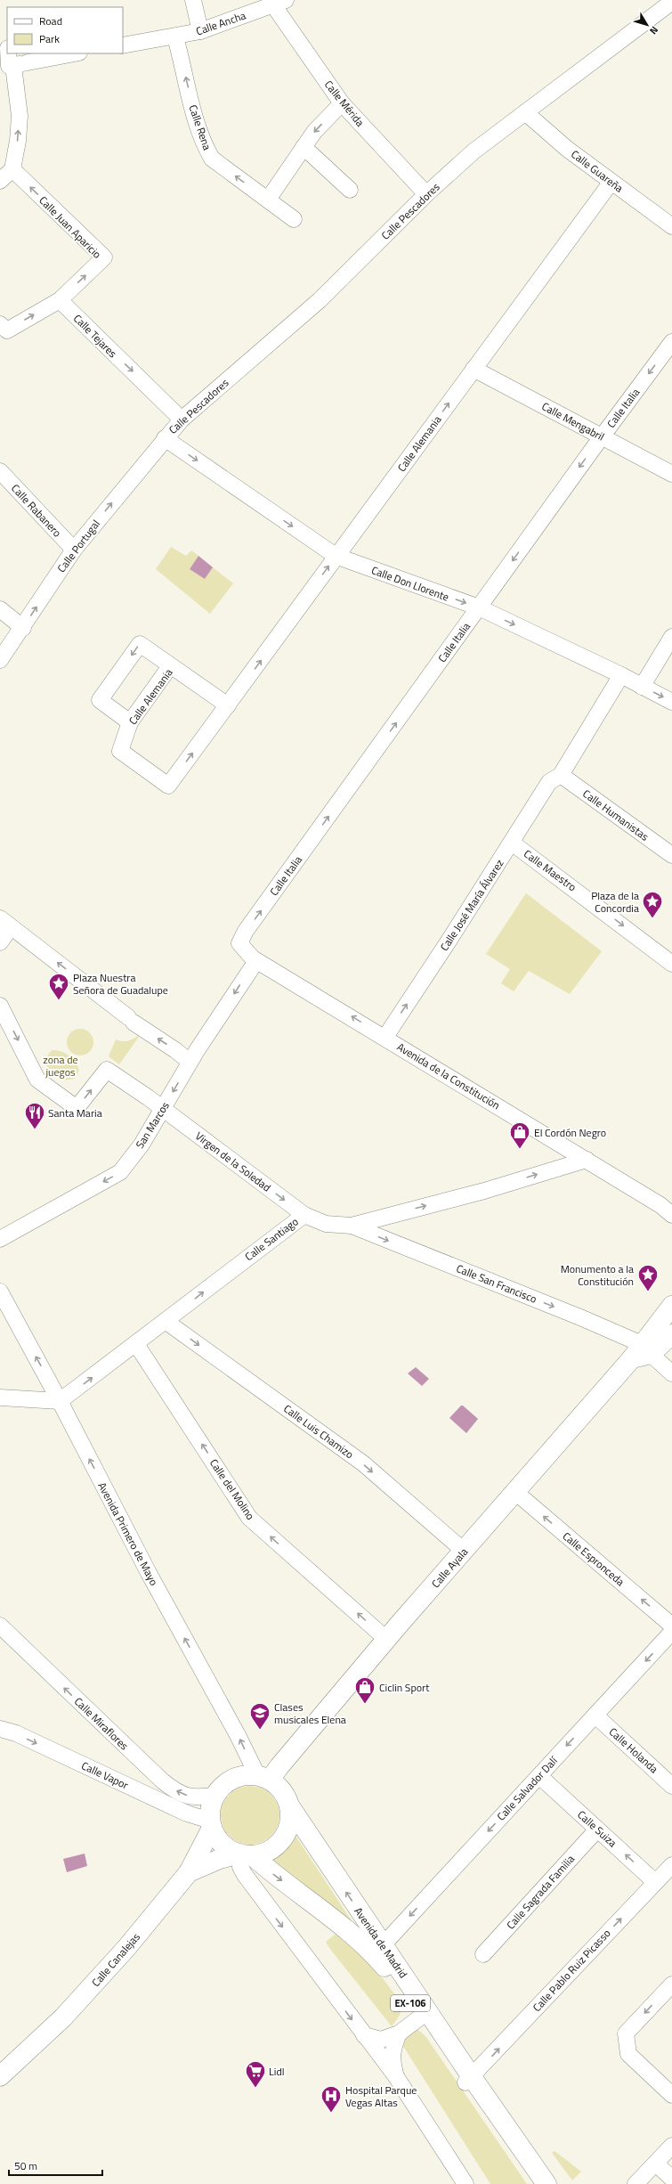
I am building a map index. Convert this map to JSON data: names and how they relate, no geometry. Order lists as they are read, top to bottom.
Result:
{
  "streets": {
    "main road": [
      "Calle Ayala",
      "Avenida de Madrid",
      "Calle Canalejas",
      "EX-106"
    ],
    "street": [
      "Calle Ancha",
      "Calle Mérida",
      "Calle Rena",
      "Calle Guareña",
      "Calle Pescadores",
      "Calle Juan Aparicio",
      "Calle Tejares",
      "Calle Italia",
      "Calle Mengabril",
      "Calle Alemania",
      "Calle Rabanero",
      "Calle Portugal",
      "Calle Don Llorente",
      "Calle Humanistas",
      "Calle Maestro",
      "Calle José María Álvarez",
      "Avenida de la Constitución",
      "San Marcos",
      "Virgen de la Soledad",
      "Calle Santiago",
      "Calle San Francisco",
      "Calle Luis Chamizo",
      "Calle del Molino",
      "Avenida Primero de Mayo",
      "Calle Espronceda",
      "Calle Miraflores",
      "Calle Holanda",
      "Calle Vapor",
      "Calle Salvador Dalí",
      "Calle Suiza",
      "Calle Sagrada Familia",
      "Calle Pablo Ruiz Picasso"
    ]
  },
  "crossings": [
    ["Calle Ancha", "Calle Mérida"],
    ["Calle Ancha", "Calle Rena"],
    ["Calle Mérida", "Calle Pescadores"],
    ["Calle Guareña", "Calle Pescadores"],
    ["Calle Guareña", "Calle Alemania"],
    ["Calle Pescadores", "Calle Tejares"],
    ["Calle Pescadores", "Calle Portugal"],
    ["Calle Pescadores", "Calle Don Llorente"],
    ["Calle Juan Aparicio", "Calle Tejares"],
    ["Calle Italia", "Calle Mengabril"],
    ["Calle Italia", "Calle Don Llorente"],
    ["Calle Italia", "Avenida de la Constitución"],
    ["Calle Mengabril", "Calle Alemania"],
    ["Calle Alemania", "Calle Don Llorente"],
    ["Calle Rabanero", "Calle Portugal"],
    ["Calle Portugal", "Calle Don Llorente"],
    ["Calle Humanistas", "Calle José María Álvarez"],
    ["Calle Maestro", "Calle José María Álvarez"],
    ["Calle José María Álvarez", "Avenida de la Constitución"],
    ["Avenida de la Constitución", "San Marcos"],
    ["Avenida de la Constitución", "Calle Santiago"],
    ["San Marcos", "Virgen de la Soledad"],
    ["Virgen de la Soledad", "Calle Santiago"],
    ["Calle Santiago", "Calle San Francisco"],
    ["Calle Santiago", "Calle Luis Chamizo"],
    ["Calle Santiago", "Calle del Molino"],
    ["Calle Santiago", "Avenida Primero de Mayo"],
    ["Calle San Francisco", "Calle Ayala"],
    ["Calle Luis Chamizo", "Calle Ayala"],
    ["Calle del Molino", "Calle Ayala"],
    ["Avenida Primero de Mayo", "Calle Ayala"],
    ["Avenida Primero de Mayo", "Calle Miraflores"],
    ["Avenida Primero de Mayo", "Calle Vapor"],
    ["Avenida Primero de Mayo", "Avenida de Madrid"],
    ["Avenida Primero de Mayo", "Calle Canalejas"],
    ["Calle Espronceda", "Calle Ayala"],
    ["Calle Ayala", "Calle Miraflores"],
    ["Calle Ayala", "Calle Vapor"],
    ["Calle Ayala", "Avenida de Madrid"],
    ["Calle Ayala", "Calle Canalejas"],
    ["Calle Miraflores", "Calle Vapor"],
    ["Calle Miraflores", "Avenida de Madrid"],
    ["Calle Miraflores", "Calle Canalejas"],
    ["Calle Holanda", "Calle Salvador Dalí"],
    ["Calle Vapor", "Avenida de Madrid"],
    ["Calle Vapor", "Calle Canalejas"],
    ["Calle Salvador Dalí", "Calle Suiza"],
    ["Calle Salvador Dalí", "Avenida de Madrid"],
    ["Calle Suiza", "Calle Sagrada Familia"],
    ["Calle Suiza", "Calle Pablo Ruiz Picasso"],
    ["Avenida de Madrid", "Calle Canalejas"],
    ["Avenida de Madrid", "Calle Pablo Ruiz Picasso"]
  ],
  "one_way": [
    "Calle Rena",
    "Calle Tejares",
    "Calle Alemania",
    "Calle Portugal",
    "Calle Don Llorente",
    "Calle Maestro",
    "Calle José María Álvarez",
    "San Marcos",
    "Calle Santiago",
    "Calle San Francisco",
    "Calle Luis Chamizo",
    "Calle del Molino",
    "Avenida Primero de Mayo",
    "Calle Espronceda",
    "Calle Miraflores",
    "Calle Vapor",
    "Calle Salvador Dalí",
    "Calle Suiza",
    "Calle Pablo Ruiz Picasso"
  ],
  "parks": ["zona de juegos"],
  "places": {
    "place": ["Plaza de la Concordia", "Plaza Nuestra Señora de Guadalupe", "Monumento a la Constitución"],
    "restaurant": ["Santa Maria"],
    "shop": ["El Cordón Negro", "Ciclin Sport"],
    "school or university": ["Clases musicales Elena"],
    "supermarket": ["Lidl"],
    "hospital": ["Hospital Parque Vegas Altas"]
  },
  "legend": ["Road", "Park"],
  "scale_bar": "50 m",
  "north": "bottom right"
}
